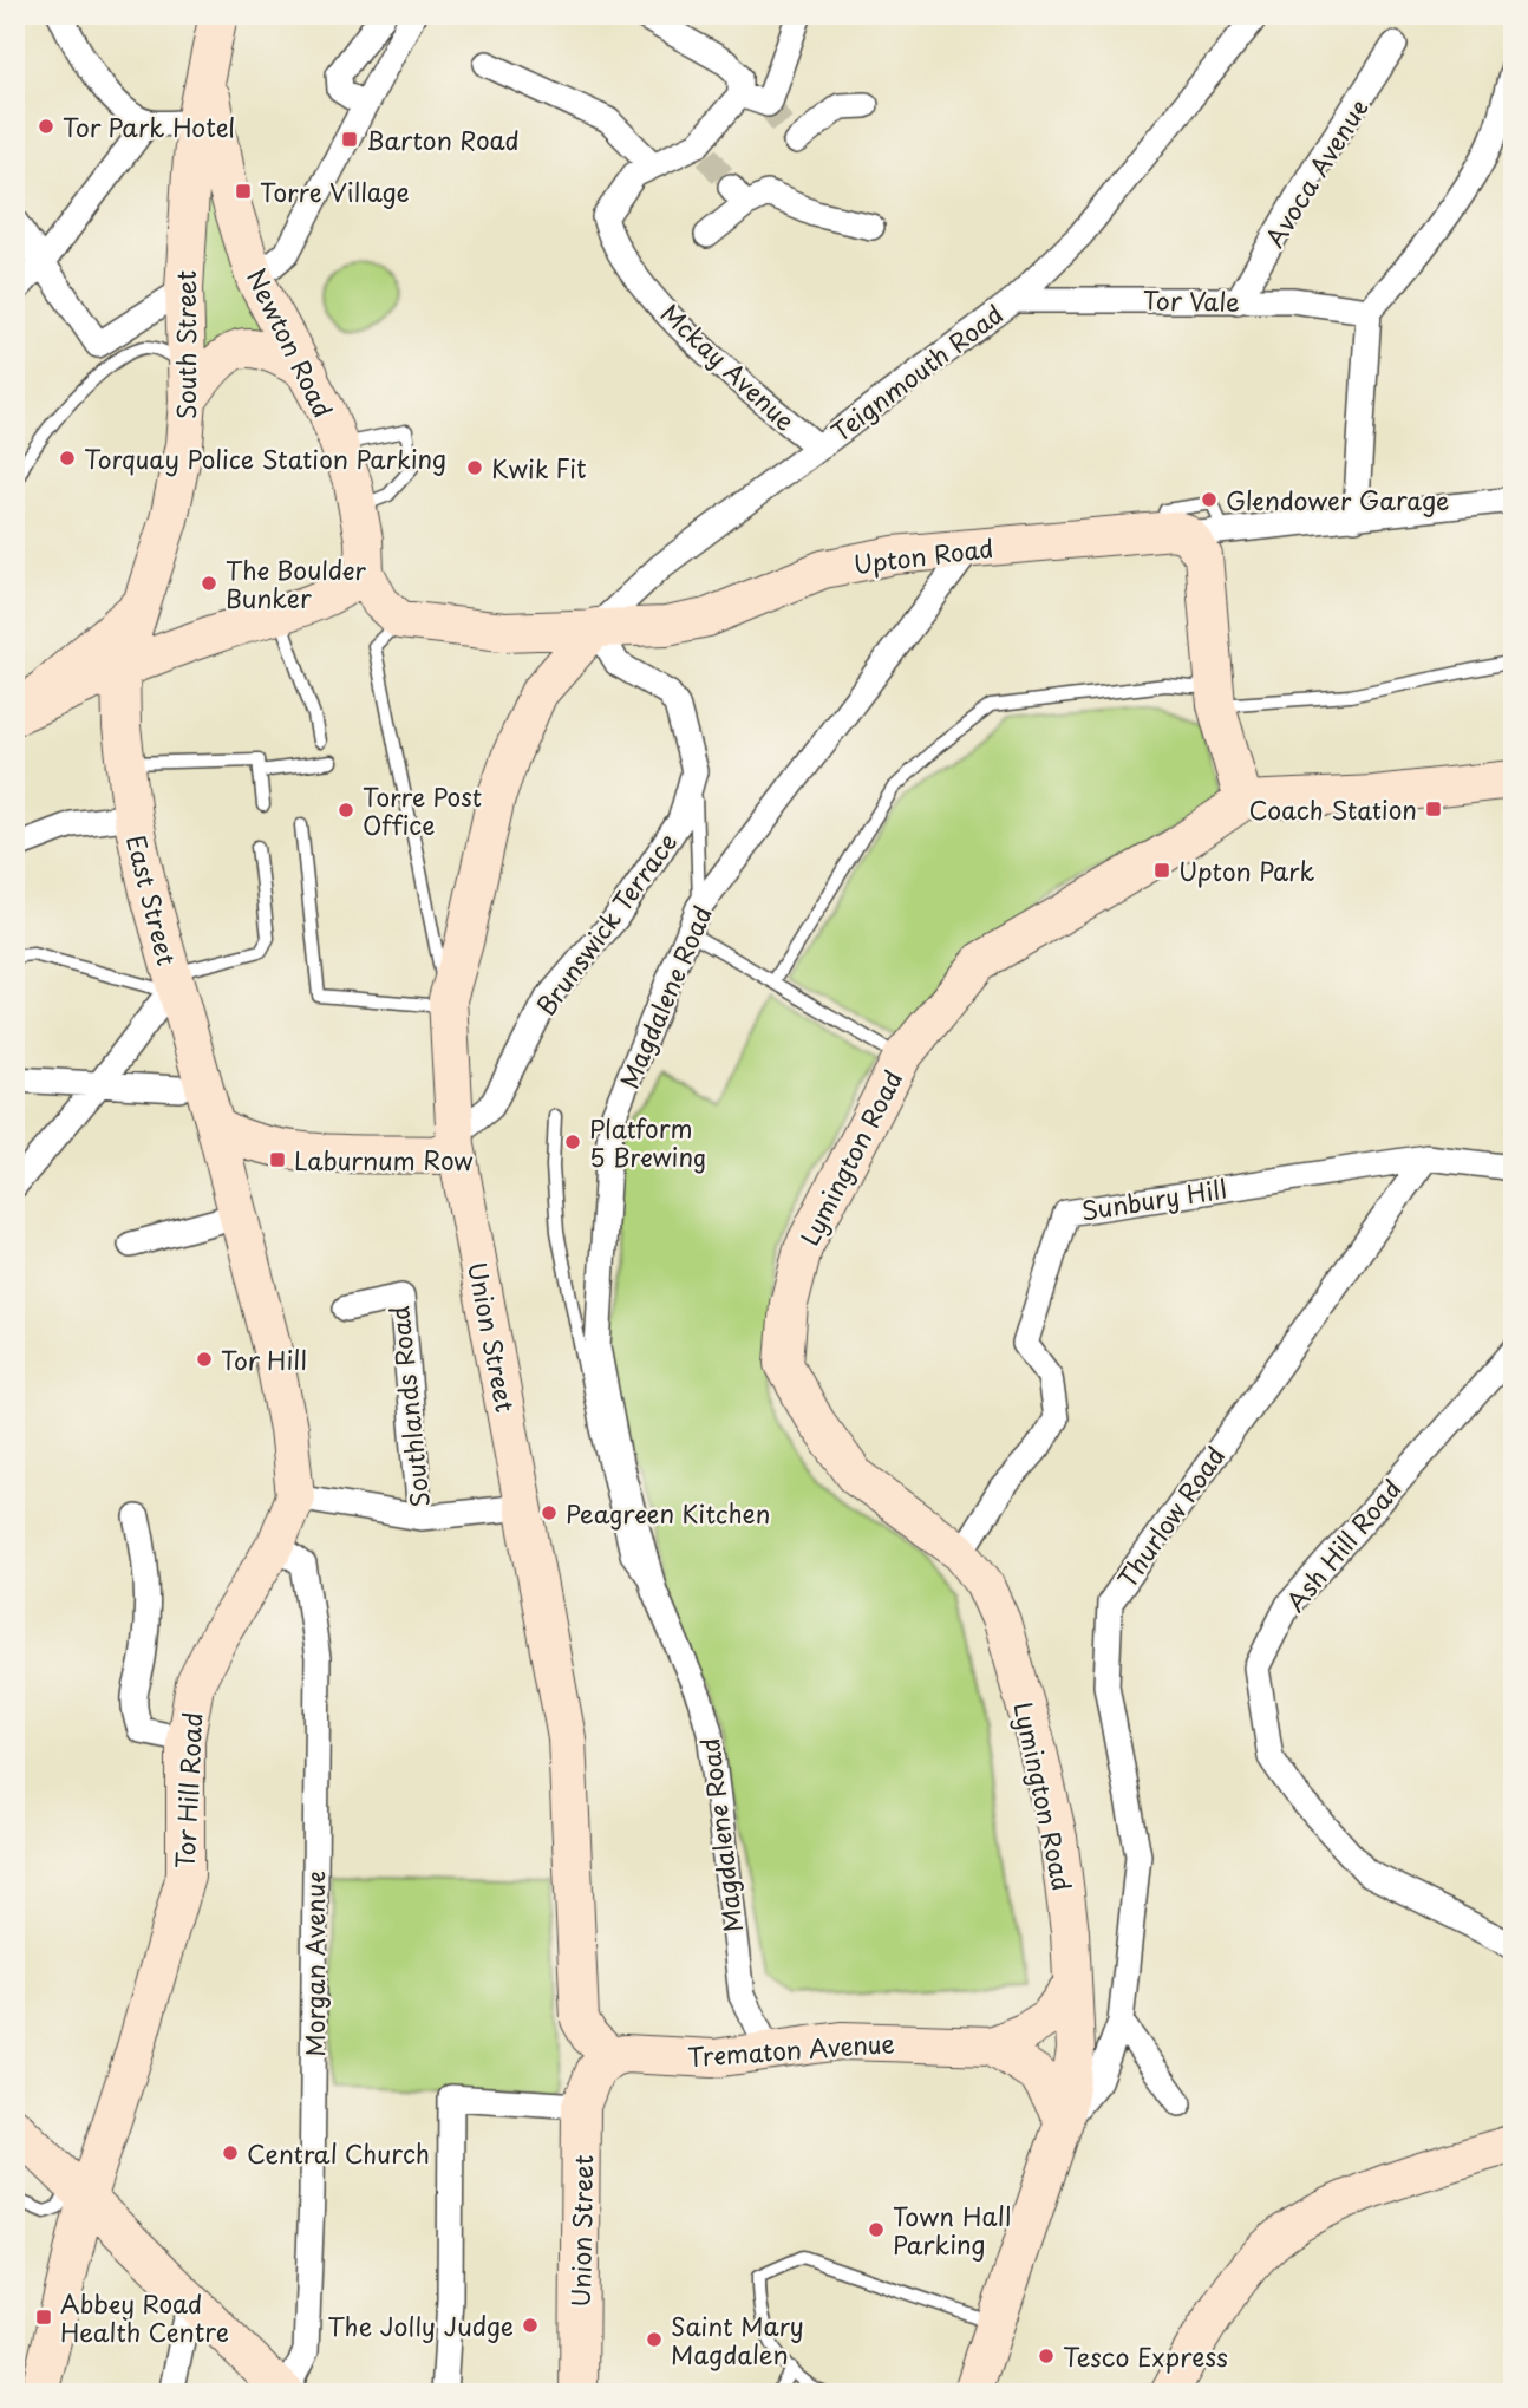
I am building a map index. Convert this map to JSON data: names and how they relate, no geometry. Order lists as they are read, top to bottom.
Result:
{
  "streets": {
    "street": [
      "Avoca Avenue",
      "Tor Vale",
      "Newton Road",
      "South Street",
      "Mckay Avenue",
      "Teignmouth Road",
      "Upton Road",
      "East Street",
      "Brunswick Terrace",
      "Magdalene Road",
      "Lymington Road",
      "Sunbury Hill",
      "Union Street",
      "Southlands Road",
      "Thurlow Road",
      "Ash Hill Road",
      "Tor Hill Road",
      "Morgan Avenue",
      "Trematon Avenue"
    ]
  },
  "crossings": [
    ["Avoca Avenue", "Tor Vale"],
    ["Tor Vale", "Teignmouth Road"],
    ["Newton Road", "South Street"],
    ["South Street", "East Street"],
    ["Mckay Avenue", "Teignmouth Road"],
    ["Teignmouth Road", "Upton Road"],
    ["Teignmouth Road", "Union Street"],
    ["Upton Road", "Magdalene Road"],
    ["Upton Road", "Union Street"],
    ["East Street", "Tor Hill Road"],
    ["Brunswick Terrace", "Union Street"],
    ["Magdalene Road", "Trematon Avenue"],
    ["Lymington Road", "Sunbury Hill"],
    ["Lymington Road", "Thurlow Road"],
    ["Lymington Road", "Trematon Avenue"],
    ["Sunbury Hill", "Thurlow Road"],
    ["Union Street", "Trematon Avenue"],
    ["Tor Hill Road", "Morgan Avenue"]
  ],
  "places": {
    "other": [
      "Tor Park Hotel",
      "Torquay Police Station Parking",
      "Kwik Fit",
      "Glendower Garage",
      "The Boulder Bunker",
      "Torre Post Office",
      "Platform 5 Brewing",
      "Tor Hill",
      "Peagreen Kitchen",
      "Central Church",
      "Town Hall Parking",
      "The Jolly Judge",
      "Saint Mary Magdalen",
      "Tesco Express"
    ],
    "transit": [
      "Barton Road",
      "Torre Village",
      "Coach Station",
      "Upton Park",
      "Laburnum Row",
      "Abbey Road Health Centre"
    ]
  }
}
